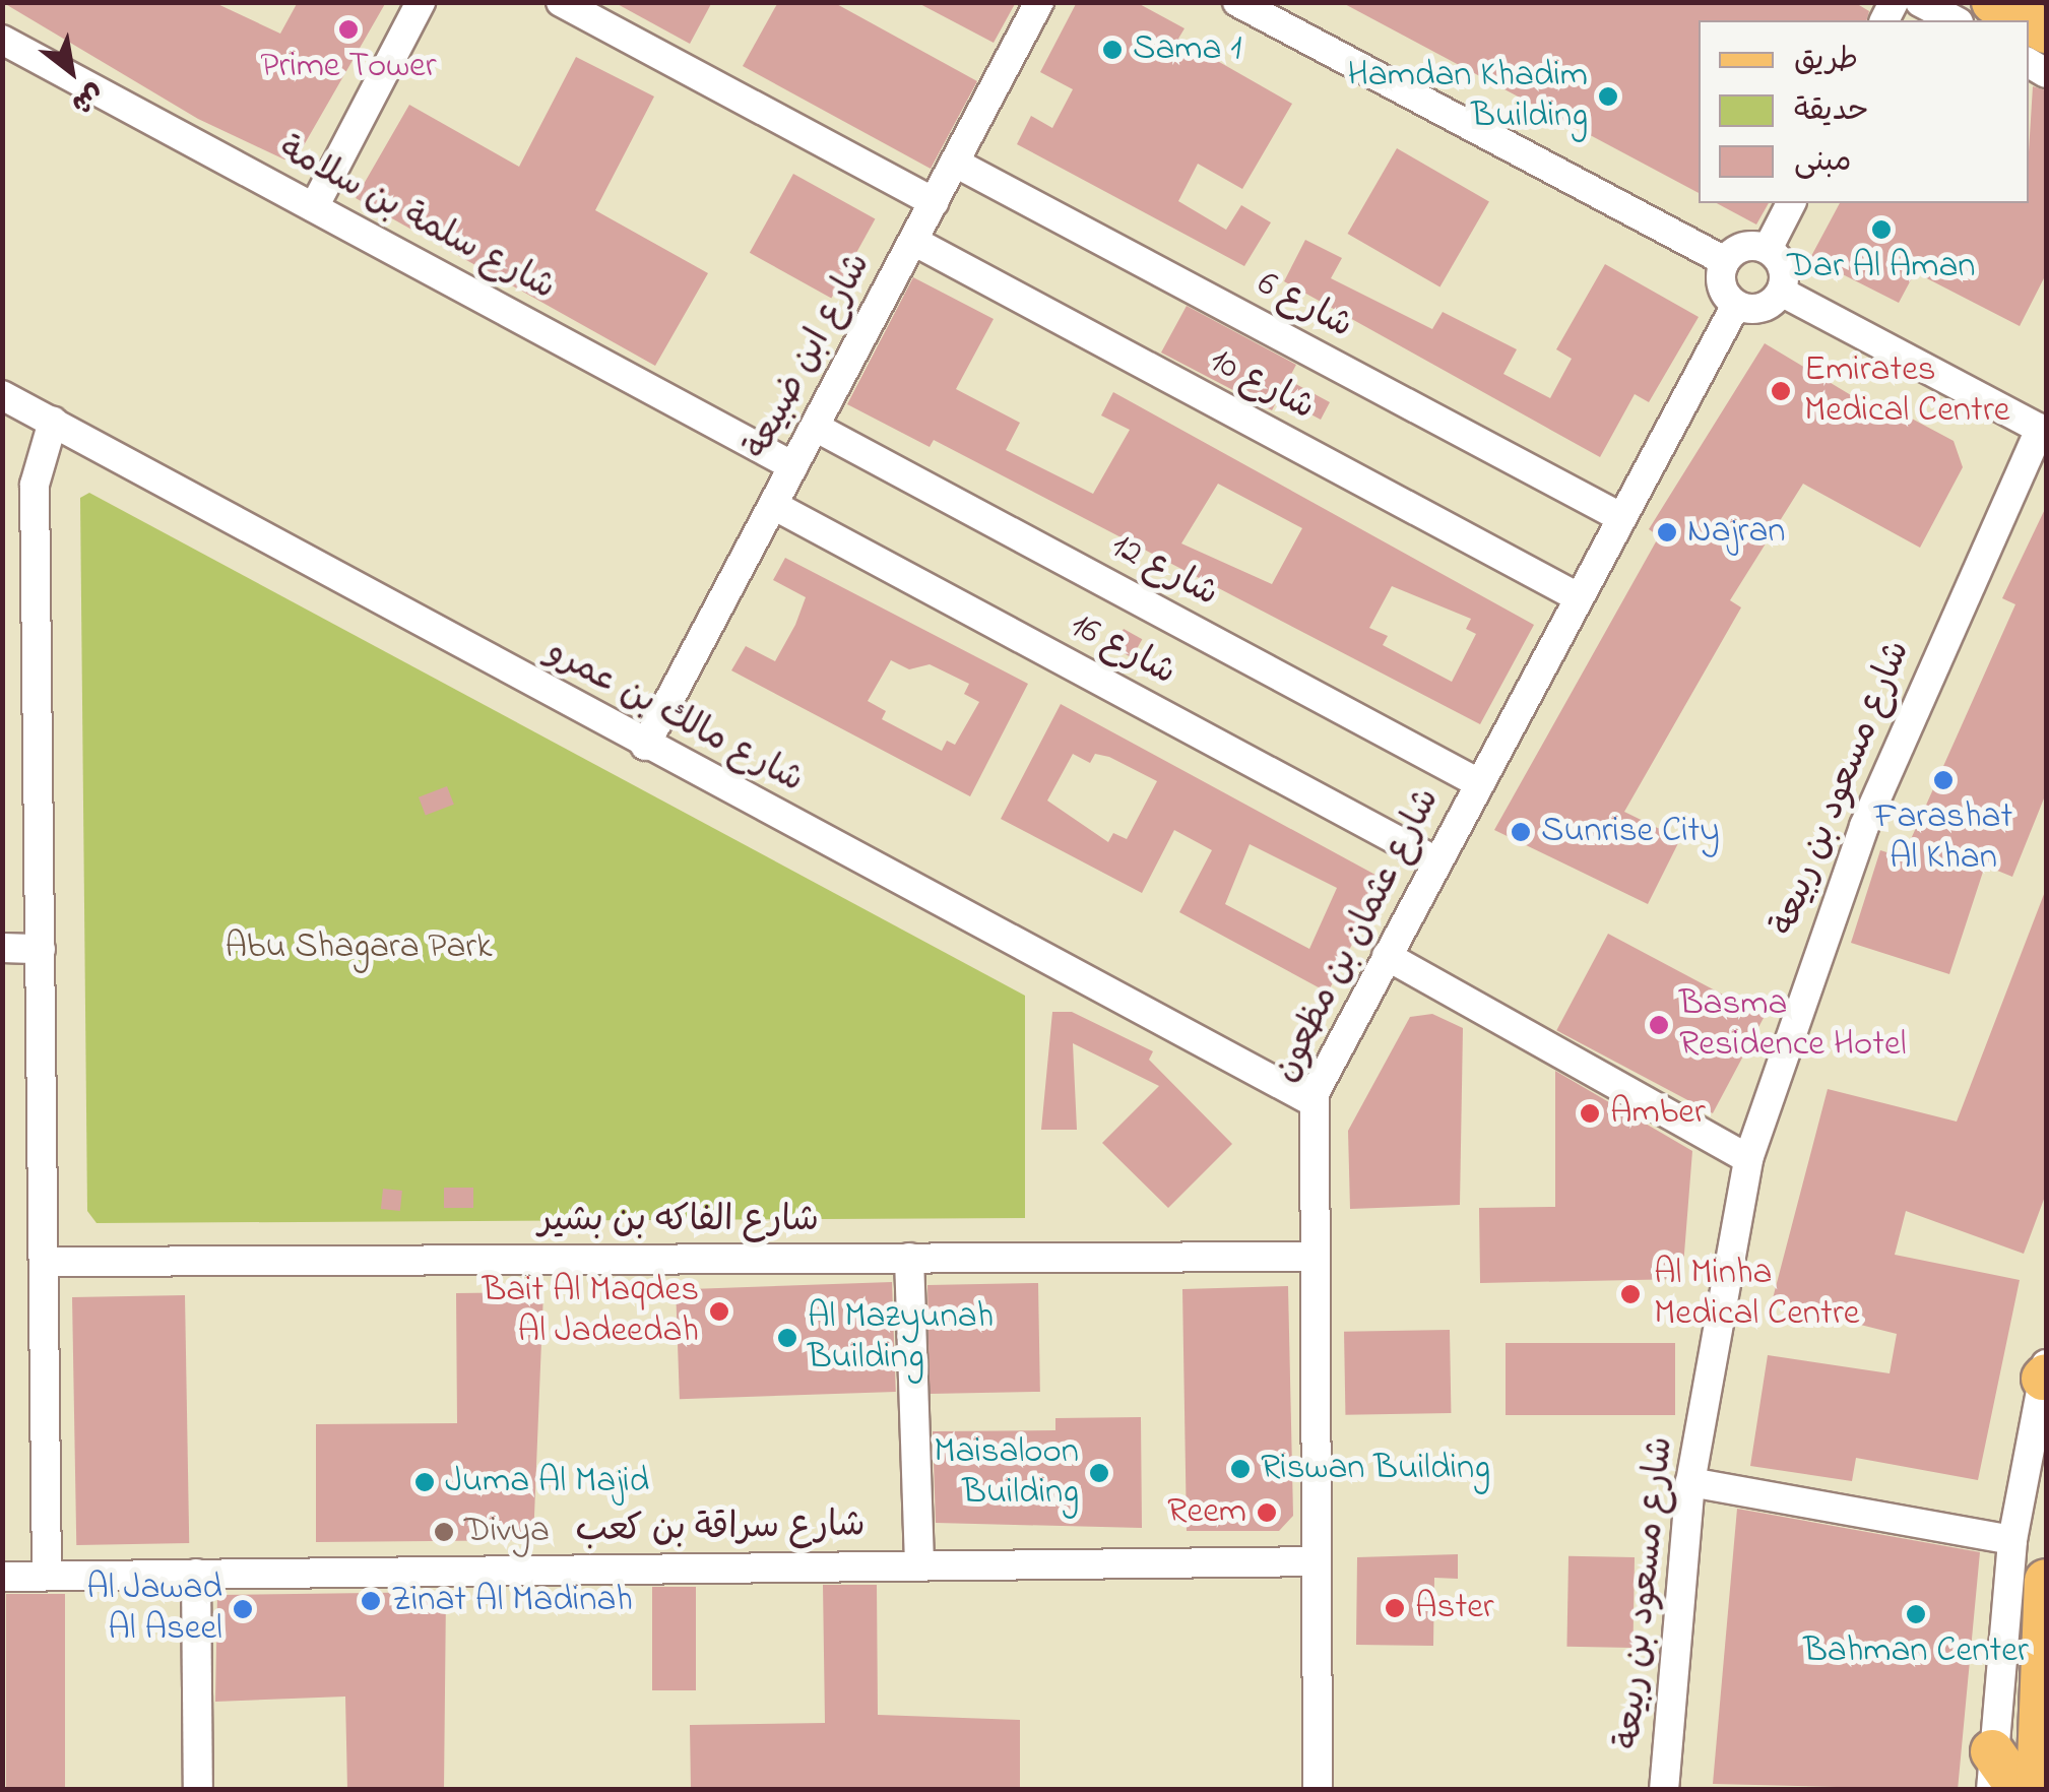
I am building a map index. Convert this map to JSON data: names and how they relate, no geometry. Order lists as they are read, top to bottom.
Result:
{
  "streets": {
    "street": [
      "شارع سلمة بن سلامة",
      "شارع 6",
      "شارع ابن ضبيعة",
      "شارع 10",
      "شارع 12",
      "شارع 16",
      "شارع مالك بن عمرو",
      "شارع مسعود بن ربيعة",
      "شارع عثمان بن مظعون",
      "شارع الفاكه بن بشير",
      "شارع سراقة بن كعب"
    ]
  },
  "crossings": [
    ["شارع سلمة بن سلامة", "شارع ابن ضبيعة"],
    ["شارع 6", "شارع ابن ضبيعة"],
    ["شارع 6", "شارع عثمان بن مظعون"],
    ["شارع ابن ضبيعة", "شارع 10"],
    ["شارع ابن ضبيعة", "شارع 12"],
    ["شارع ابن ضبيعة", "شارع 16"],
    ["شارع ابن ضبيعة", "شارع مالك بن عمرو"],
    ["شارع 10", "شارع عثمان بن مظعون"],
    ["شارع 12", "شارع عثمان بن مظعون"],
    ["شارع 16", "شارع عثمان بن مظعون"],
    ["شارع مالك بن عمرو", "شارع عثمان بن مظعون"],
    ["شارع عثمان بن مظعون", "شارع الفاكه بن بشير"],
    ["شارع عثمان بن مظعون", "شارع سراقة بن كعب"]
  ],
  "parks": ["Abu Shagara Park"],
  "places": [
    "Prime Tower",
    "Sama 1",
    "Hamdan Khadim Building",
    "Dar Al Aman",
    "Emirates Medical Centre",
    "Najran",
    "Farashat Al Khan",
    "Sunrise City",
    "Basma Residence Hotel",
    "Amber",
    "Al Minha Medical Centre",
    "Bait Al Maqdes Al Jadeedah",
    "Al Mazyunah Building",
    "Riswan Building",
    "Maisaloon Building",
    "Juma Al Majid",
    "Reem",
    "Divya",
    "Zinat Al Madinah",
    "Aster",
    "Al Jawad Al Aseel",
    "Bahman Center"
  ],
  "legend": ["طريق", "حديقة", "مبنى"],
  "north": "bottom right"
}
